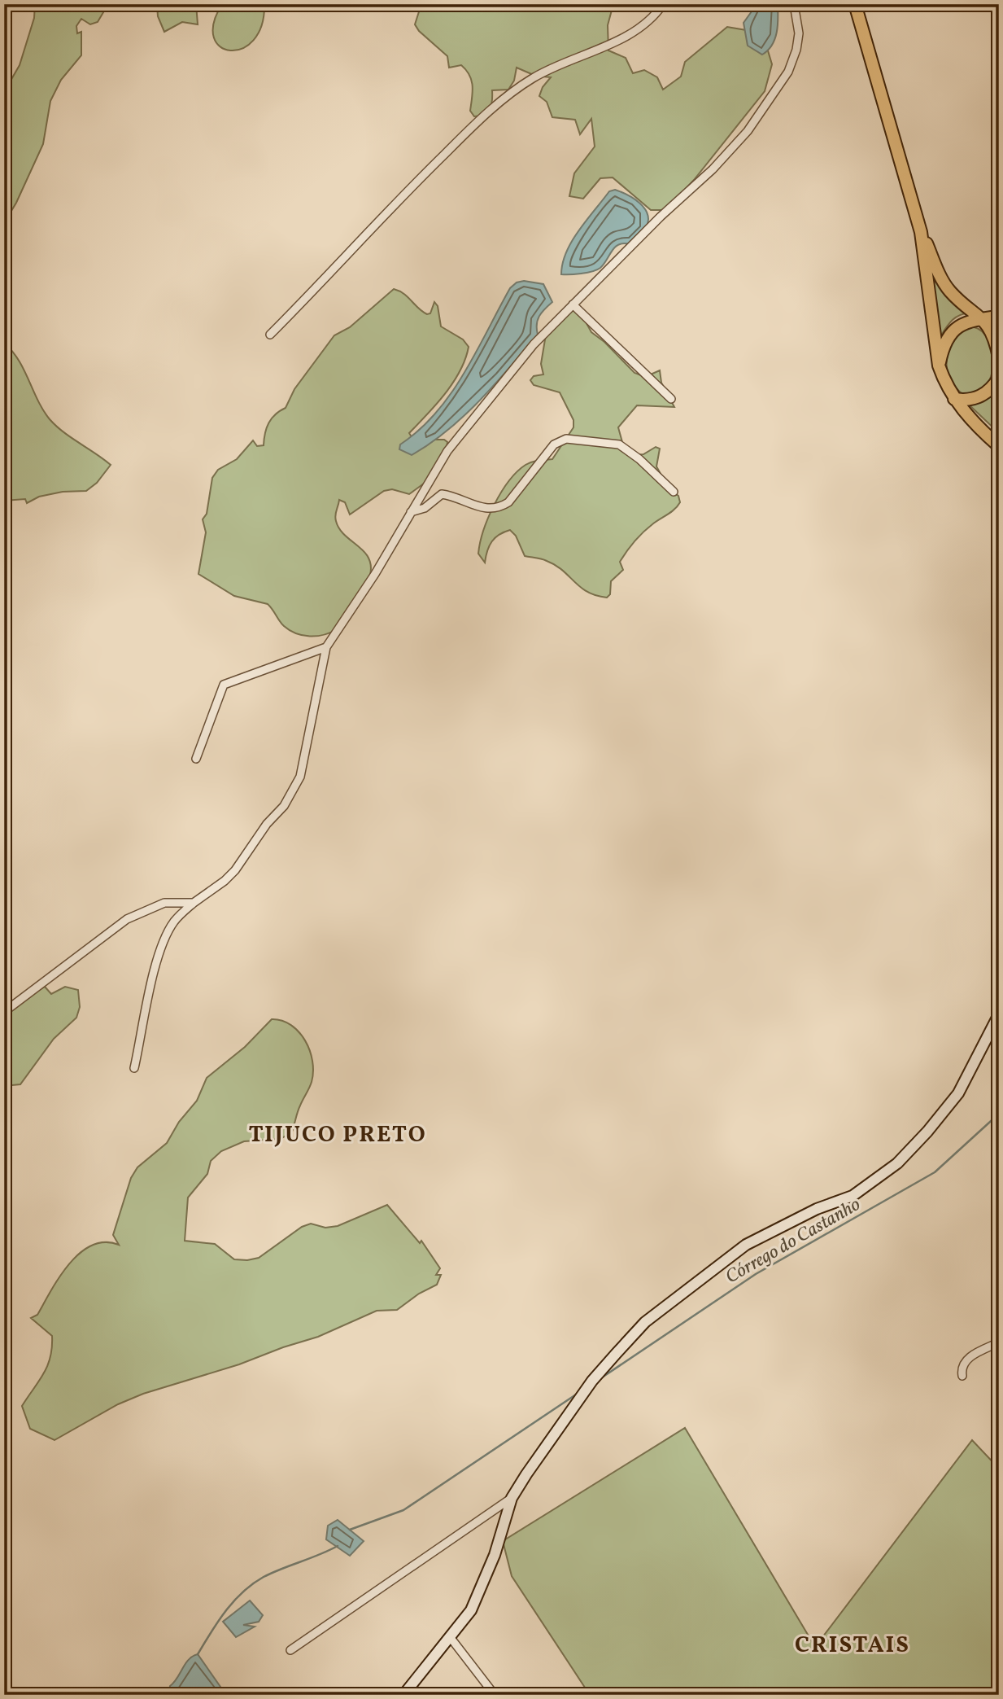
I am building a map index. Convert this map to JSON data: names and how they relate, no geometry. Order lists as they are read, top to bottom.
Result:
{
  "districts": ["TIJUCO PRETO", "CRISTAIS"],
  "water": ["Córrego do Castanho"]
}
